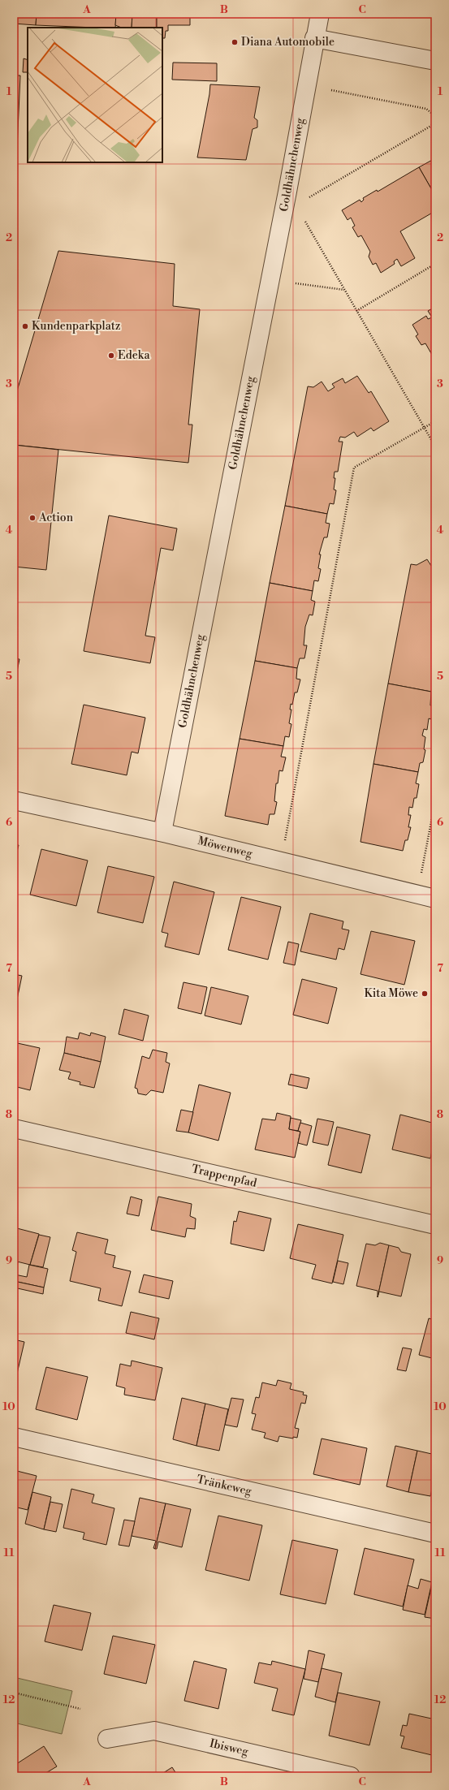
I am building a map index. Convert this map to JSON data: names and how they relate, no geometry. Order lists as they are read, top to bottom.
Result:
{
  "streets": {
    "street": [
      "Goldhähnchenweg",
      "Möwenweg",
      "Trappenpfad",
      "Tränkeweg",
      "Ibisweg"
    ]
  },
  "crossings": [
    ["Goldhähnchenweg", "Möwenweg"]
  ],
  "places": [
    "Diana Automobile",
    "Kundenparkplatz",
    "Edeka",
    "Action",
    "Kita Möwe"
  ],
  "grid": {
    "columns": ["A", "B", "C"],
    "rows": [
      "1",
      "2",
      "3",
      "4",
      "5",
      "6",
      "7",
      "8",
      "9",
      "10",
      "11",
      "12"
    ]
  }
}
